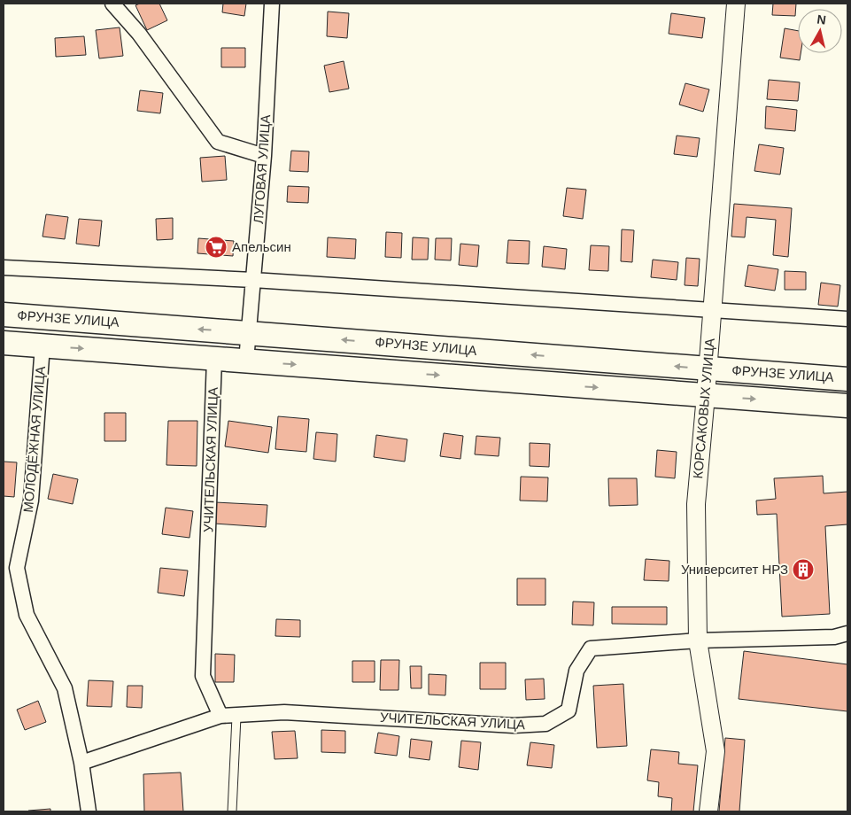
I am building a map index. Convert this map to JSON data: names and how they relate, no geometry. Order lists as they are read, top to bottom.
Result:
{
  "streets": {
    "main road": ["ФРУНЗЕ УЛИЦА"],
    "street": [
      "ЛУГОВАЯ УЛИЦА",
      "КОРСАКОВЫХ УЛИЦА",
      "МОЛОДЁЖНАЯ УЛИЦА",
      "УЧИТЕЛЬСКАЯ УЛИЦА"
    ]
  },
  "crossings": [
    ["ЛУГОВАЯ УЛИЦА", "ФРУНЗЕ УЛИЦА"],
    ["ФРУНЗЕ УЛИЦА", "КОРСАКОВЫХ УЛИЦА"],
    ["ФРУНЗЕ УЛИЦА", "МОЛОДЁЖНАЯ УЛИЦА"],
    ["ФРУНЗЕ УЛИЦА", "УЧИТЕЛЬСКАЯ УЛИЦА"],
    ["КОРСАКОВЫХ УЛИЦА", "УЧИТЕЛЬСКАЯ УЛИЦА"],
    ["МОЛОДЁЖНАЯ УЛИЦА", "УЧИТЕЛЬСКАЯ УЛИЦА"]
  ],
  "places": {
    "supermarket": ["Апельсин"],
    "building": ["Университет НРЗ"]
  },
  "north": "top"
}
